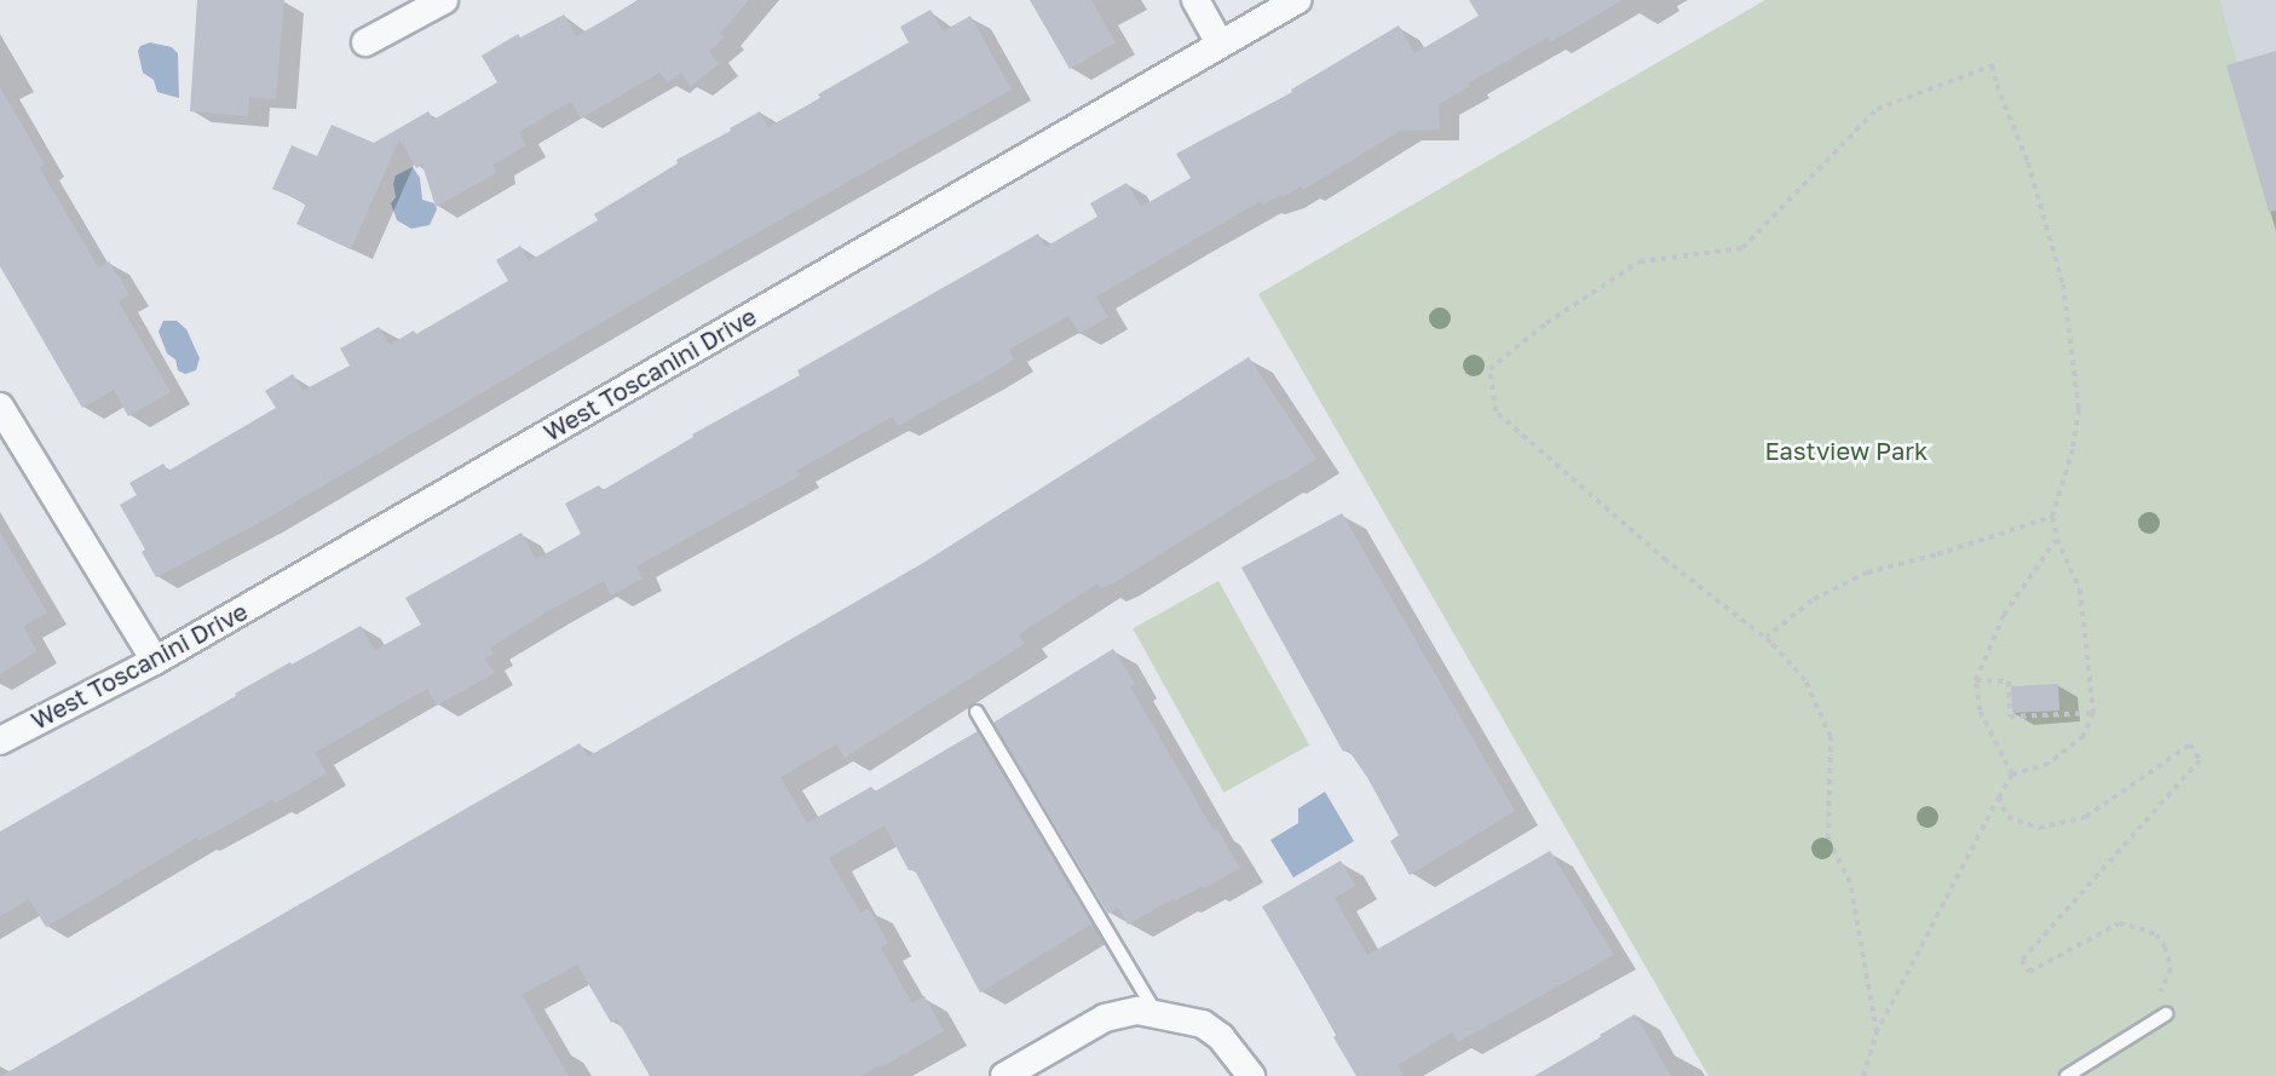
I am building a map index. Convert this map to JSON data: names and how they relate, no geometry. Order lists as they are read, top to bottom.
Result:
{
  "streets": {
    "street": ["West Toscanini Drive"]
  },
  "parks": ["Eastview Park"]
}
